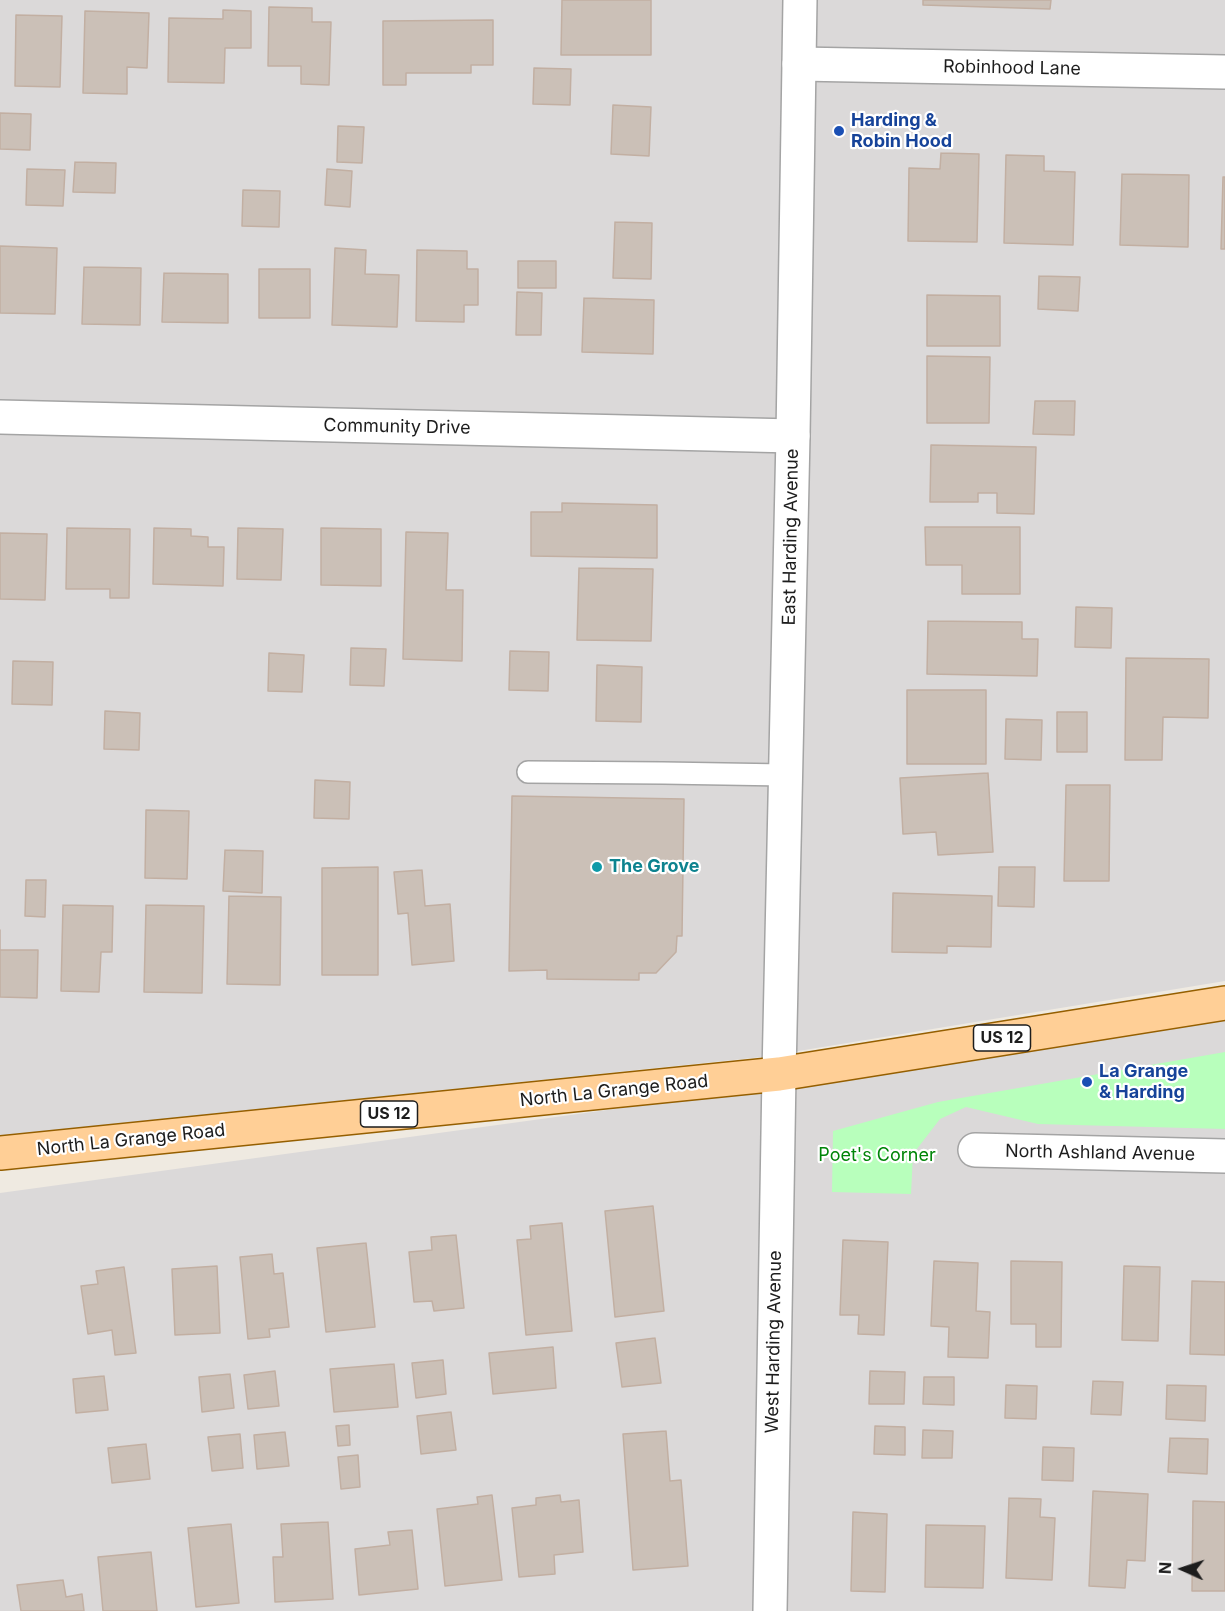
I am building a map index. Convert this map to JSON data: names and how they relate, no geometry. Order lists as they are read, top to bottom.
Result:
{
  "streets": {
    "main road": ["US 12", "North La Grange Road"],
    "street": [
      "Robinhood Lane",
      "Community Drive",
      "East Harding Avenue",
      "North Ashland Avenue",
      "West Harding Avenue"
    ]
  },
  "crossings": [
    ["Robinhood Lane", "East Harding Avenue"],
    ["Community Drive", "East Harding Avenue"],
    ["East Harding Avenue", "North La Grange Road"],
    ["East Harding Avenue", "West Harding Avenue"],
    ["North La Grange Road", "West Harding Avenue"]
  ],
  "parks": ["Poet's Corner"],
  "places": ["Harding & Robin Hood", "The Grove", "La Grange & Harding"],
  "north": "left"
}
